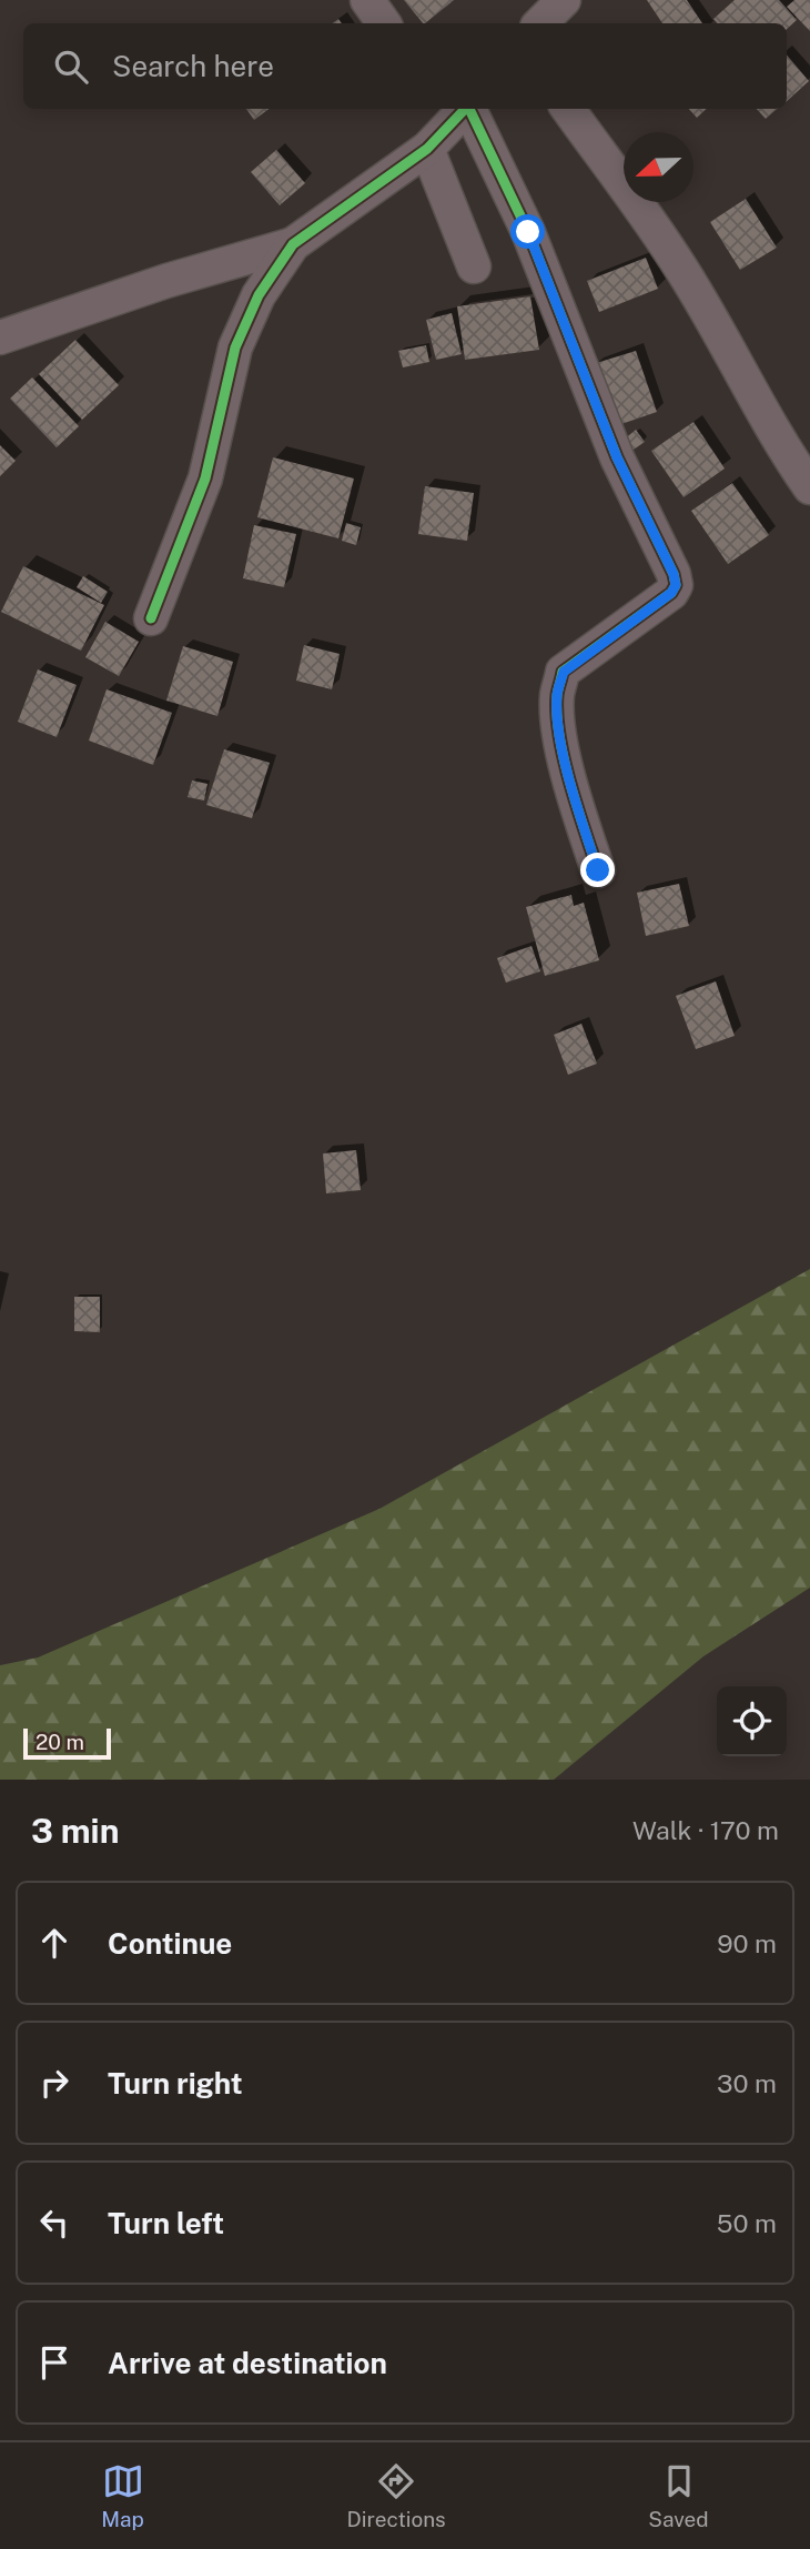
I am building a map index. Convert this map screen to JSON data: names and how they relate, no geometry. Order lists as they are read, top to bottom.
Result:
{
  "scale_bar": "20 m",
  "north": "left",
  "page": {
    "search": "Search here",
    "scale": "20 m",
    "heading": ["3 min", "Walk · 170 m"],
    "list": [
      ["Continue", "90 m"],
      ["Turn right", "30 m"],
      ["Turn left", "50 m"],
      "Arrive at destination"
    ],
    "nav": ["Map", "Directions", "Saved"]
  }
}
